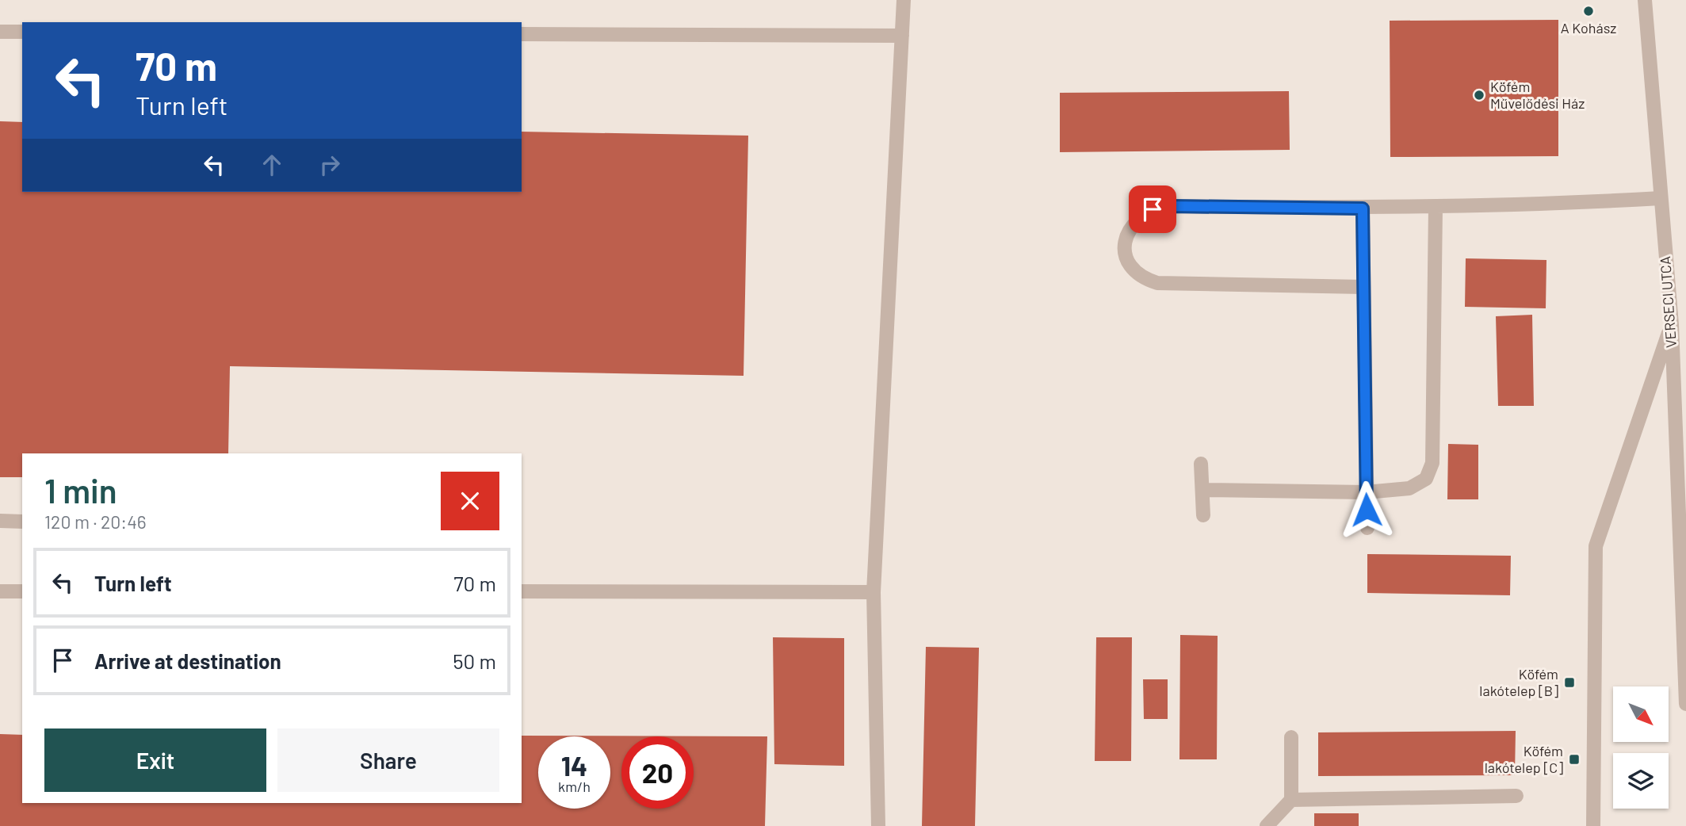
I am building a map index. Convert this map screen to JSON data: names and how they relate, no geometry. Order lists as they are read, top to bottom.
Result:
{
  "streets": {
    "street": ["VERSECI UTCA"]
  },
  "places": {
    "other": ["A Kohász", "Köfém Művelődési Ház"],
    "transit": ["Köfém lakótelep [B]", "Köfém lakótelep [C]"]
  },
  "north": "bottom right",
  "page": {
    "turn": ["70 m", "Turn left"],
    "heading": ["1 min", "120 m · 20:46"],
    "list": [
      {
        "name": "Turn left",
        "value": "70 m"
      },
      {
        "name": "Arrive at destination",
        "value": "50 m"
      }
    ],
    "buttons": ["Exit", "Share"],
    "speed": "14 km/h",
    "limit": "20"
  }
}
